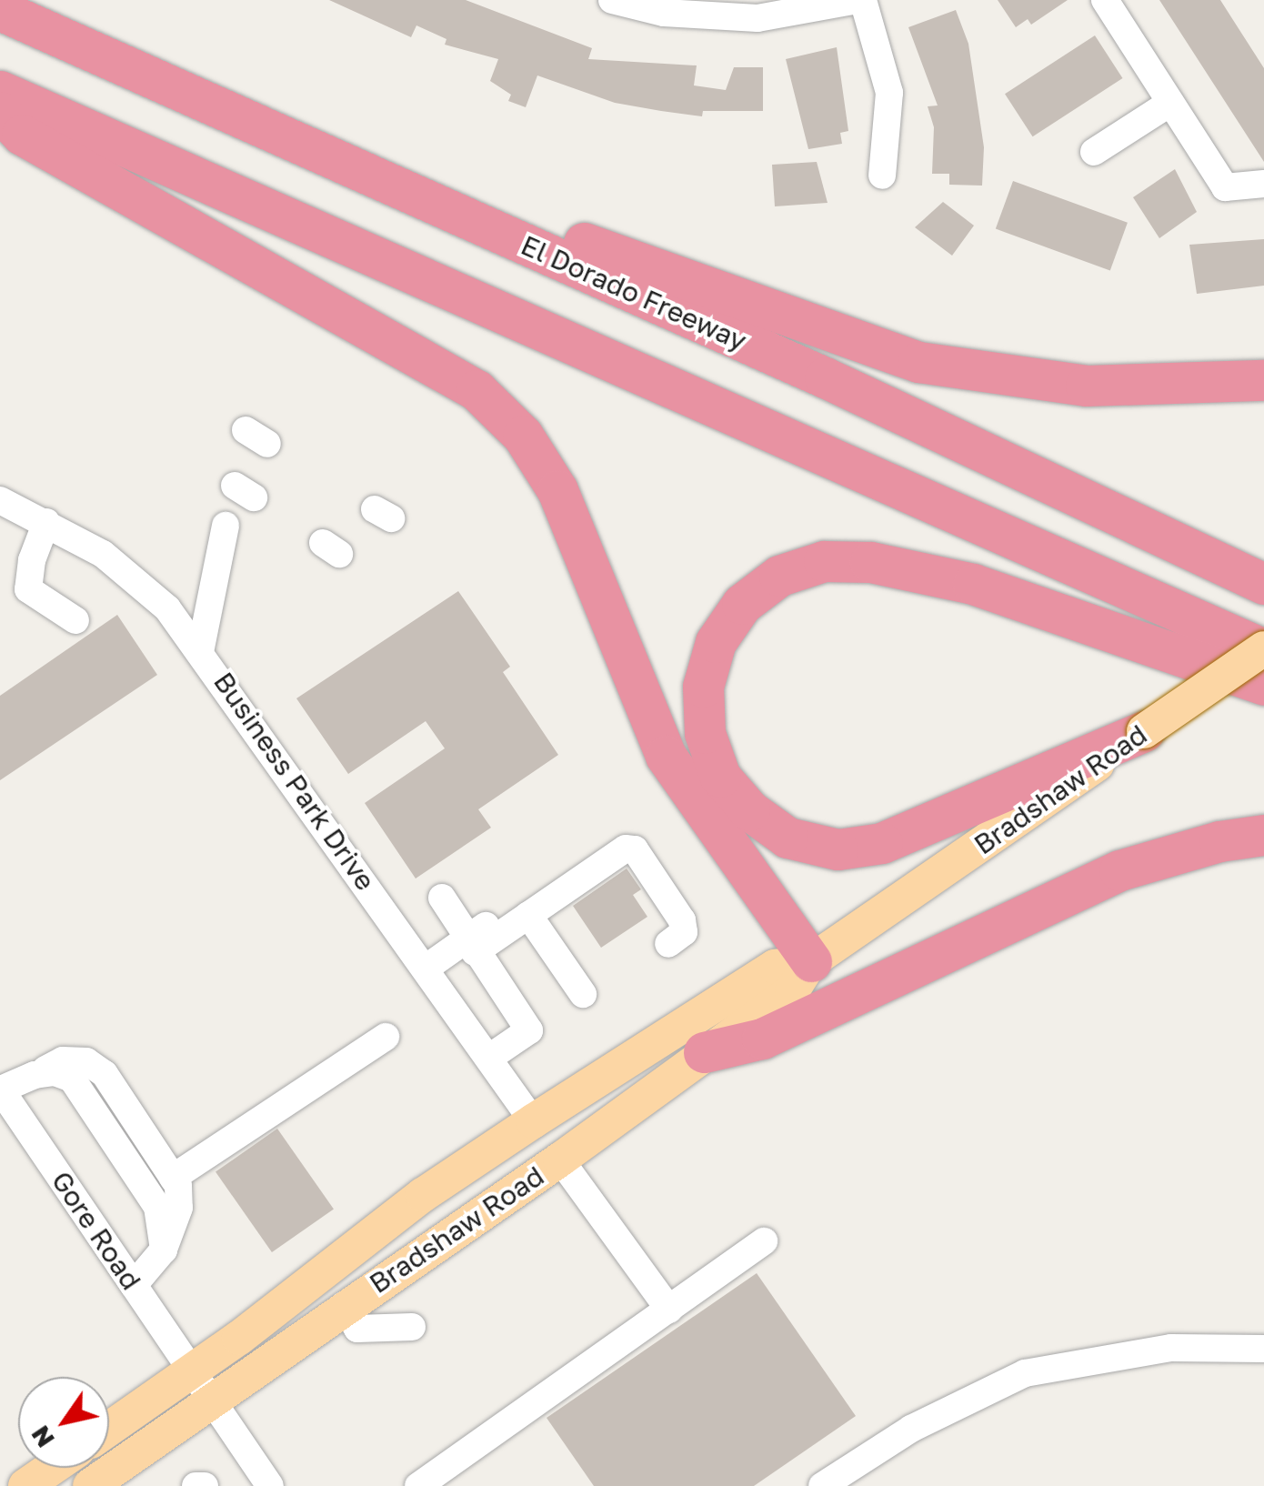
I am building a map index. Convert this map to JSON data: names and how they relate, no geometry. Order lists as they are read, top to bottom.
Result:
{
  "streets": {
    "highway": ["El Dorado Freeway"],
    "main road": ["Bradshaw Road"],
    "street": ["Business Park Drive", "Gore Road"]
  },
  "crossings": [
    ["Business Park Drive", "Bradshaw Road"],
    ["Bradshaw Road", "Gore Road"]
  ],
  "north": "bottom left"
}
